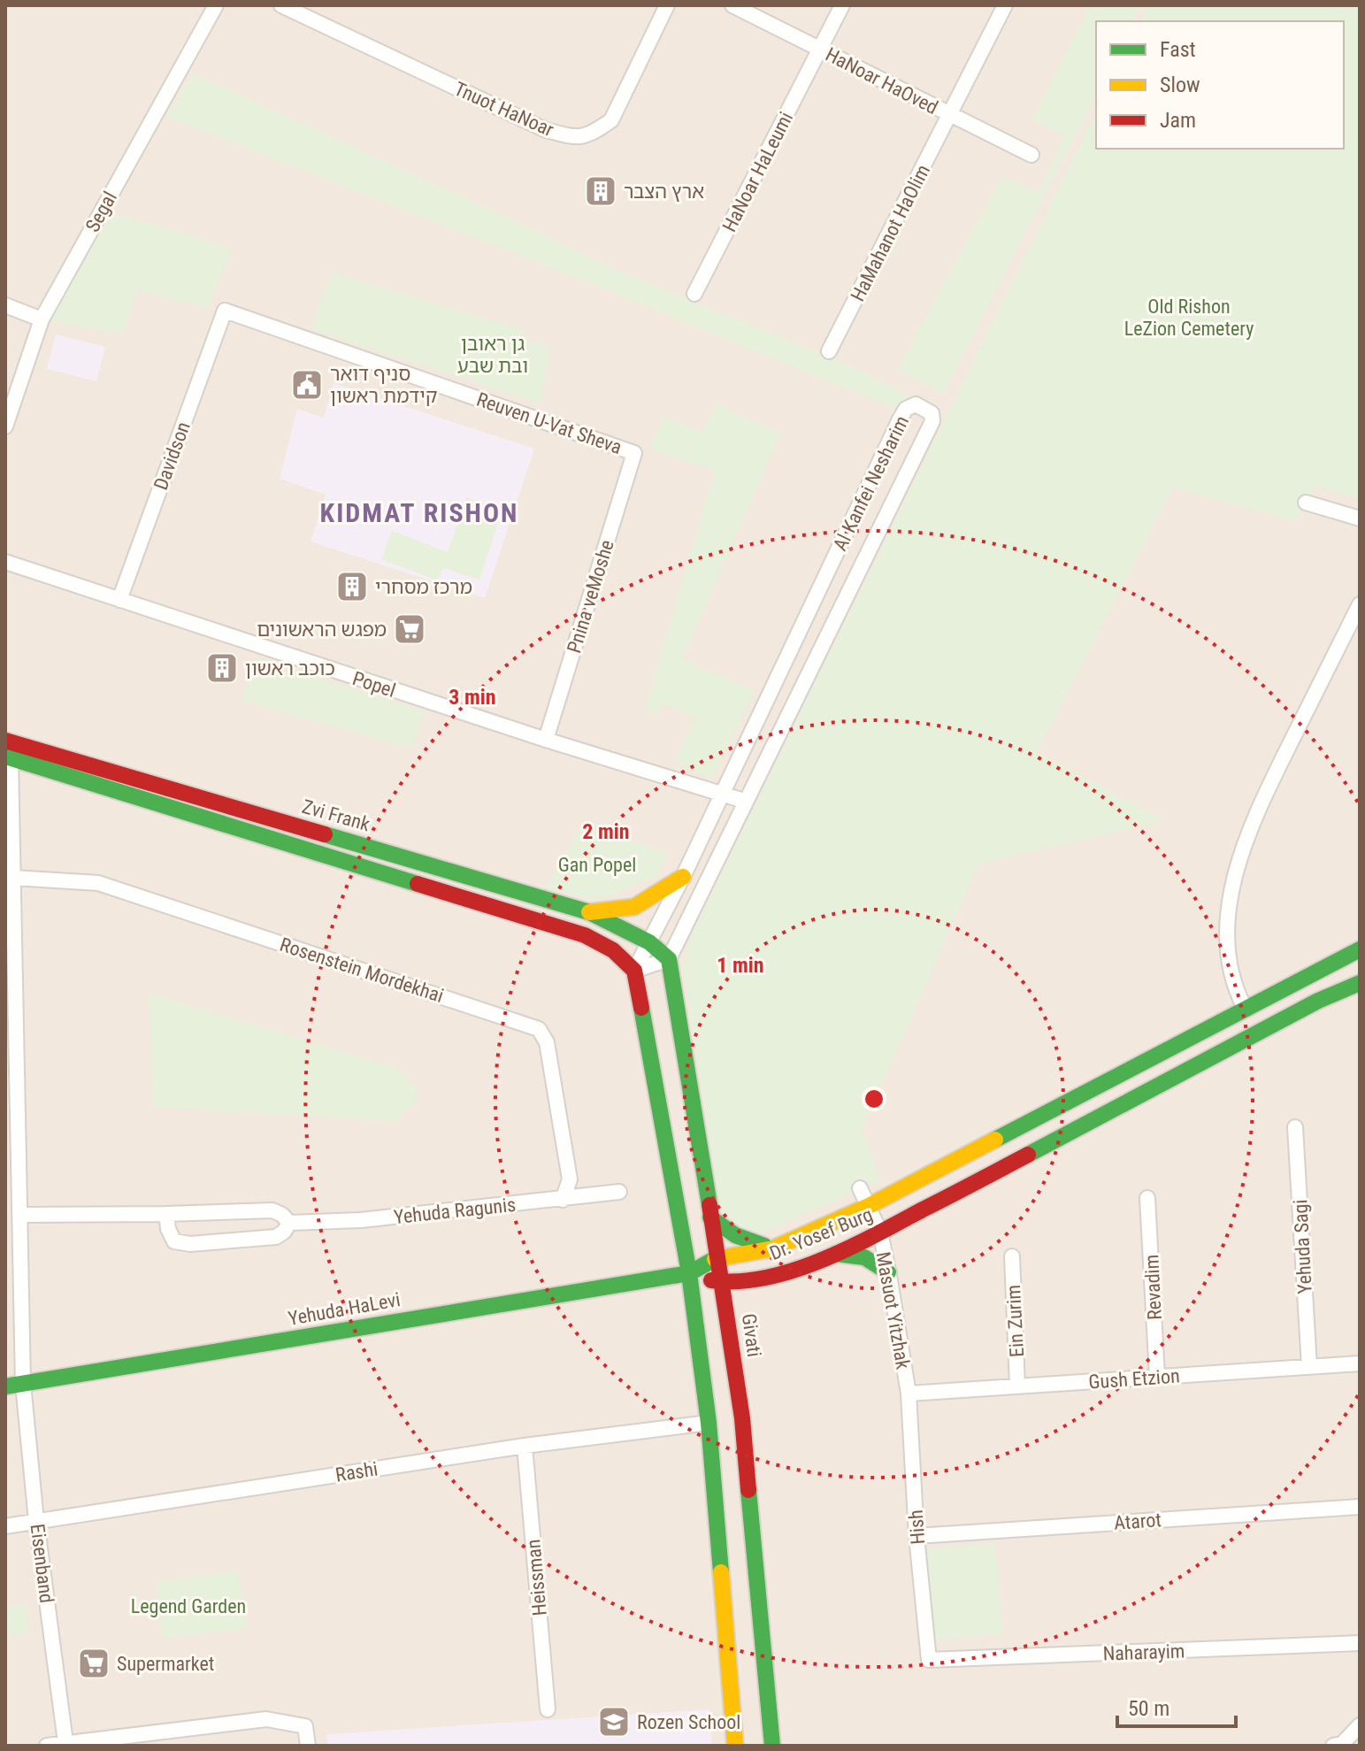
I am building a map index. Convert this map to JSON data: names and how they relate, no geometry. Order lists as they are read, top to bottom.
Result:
{
  "streets": {
    "street": [
      "HaNoar HaOved",
      "Tnuot HaNoar",
      "HaNoar HaLeumi",
      "Segal",
      "HaMahanot HaOlim",
      "Reuven U-Vat Sheva",
      "Davidson",
      "Al Kanfei Nesharim",
      "Pnina veMoshe",
      "Popel",
      "Zvi Frank",
      "Rosenstein Mordekhai",
      "Yehuda Ragunis",
      "Dr. Yosef Burg",
      "Yehuda Sagi",
      "Revadim",
      "Yehuda HaLevi",
      "Masuot Yitzhak",
      "Ein Zurim",
      "Givati",
      "Gush Etzion",
      "Rashi",
      "Atarot",
      "Hish",
      "Eisenband",
      "Heissman",
      "Naharayim"
    ]
  },
  "crossings": [
    ["HaNoar HaOved", "HaNoar HaLeumi"],
    ["HaNoar HaOved", "HaMahanot HaOlim"],
    ["Reuven U-Vat Sheva", "Davidson"],
    ["Reuven U-Vat Sheva", "Pnina veMoshe"],
    ["Davidson", "Popel"],
    ["Al Kanfei Nesharim", "Popel"],
    ["Al Kanfei Nesharim", "Zvi Frank"],
    ["Al Kanfei Nesharim", "Givati"],
    ["Pnina veMoshe", "Popel"],
    ["Rosenstein Mordekhai", "Yehuda Ragunis"],
    ["Rosenstein Mordekhai", "Eisenband"],
    ["Yehuda Ragunis", "Eisenband"],
    ["Dr. Yosef Burg", "Yehuda HaLevi"],
    ["Dr. Yosef Burg", "Masuot Yitzhak"],
    ["Dr. Yosef Burg", "Givati"],
    ["Yehuda Sagi", "Gush Etzion"],
    ["Revadim", "Gush Etzion"],
    ["Yehuda HaLevi", "Eisenband"],
    ["Masuot Yitzhak", "Gush Etzion"],
    ["Masuot Yitzhak", "Hish"],
    ["Ein Zurim", "Gush Etzion"],
    ["Gush Etzion", "Hish"],
    ["Rashi", "Eisenband"],
    ["Rashi", "Heissman"],
    ["Atarot", "Hish"],
    ["Hish", "Naharayim"]
  ],
  "districts": ["KIDMAT RISHON"],
  "parks": [
    "Old Rishon LeZion Cemetery",
    "גן ראובן ובת שבע",
    "Gan Popel",
    "Legend Garden"
  ],
  "places": {
    "building": ["ארץ הצבר", "מרכז מסחרי", "כוכב ראשון"],
    "public building": ["סניף דואר קידמת ראשון"],
    "supermarket": ["מפגש הראשונים", "Supermarket"],
    "school or university": ["Rozen School"]
  },
  "legend": ["Fast", "Slow", "Jam"],
  "scale_bar": "50 m",
  "rings": ["3 min", "2 min", "1 min"]
}
